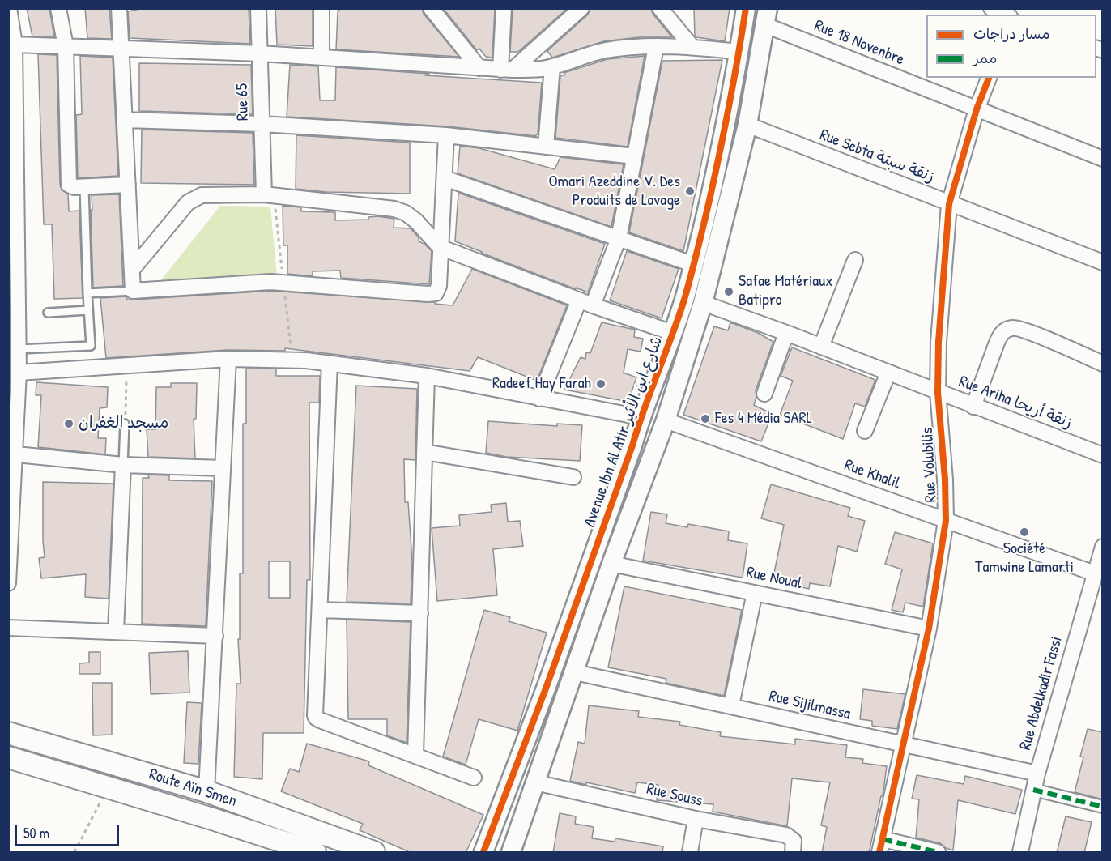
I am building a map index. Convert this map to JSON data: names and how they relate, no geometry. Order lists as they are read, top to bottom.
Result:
{
  "streets": {
    "main road": ["Route Aïn Smen"],
    "street": [
      "Rue 18 Novenbre",
      "Rue 65",
      "Rue Sebta زنقة سبتة",
      "Rue Ariha زنقة أريحا",
      "Avenue Ibn Al Atir شارع ابن الأثير",
      "Rue Volubilis",
      "Rue Khalil",
      "Rue Noual",
      "Rue Abdelkadir Fassi",
      "Rue Sijilmassa",
      "Rue Souss"
    ]
  },
  "crossings": [
    ["Rue 18 Novenbre", "Avenue Ibn Al Atir شارع ابن الأثير"],
    ["Rue 18 Novenbre", "Rue Volubilis"],
    ["Rue Sebta زنقة سبتة", "Avenue Ibn Al Atir شارع ابن الأثير"],
    ["Rue Sebta زنقة سبتة", "Rue Volubilis"],
    ["Rue Ariha زنقة أريحا", "Avenue Ibn Al Atir شارع ابن الأثير"],
    ["Rue Ariha زنقة أريحا", "Rue Volubilis"],
    ["Avenue Ibn Al Atir شارع ابن الأثير", "Rue Khalil"],
    ["Avenue Ibn Al Atir شارع ابن الأثير", "Rue Noual"],
    ["Avenue Ibn Al Atir شارع ابن الأثير", "Rue Sijilmassa"],
    ["Avenue Ibn Al Atir شارع ابن الأثير", "Rue Souss"],
    ["Rue Volubilis", "Rue Khalil"],
    ["Rue Volubilis", "Rue Noual"],
    ["Rue Volubilis", "Rue Sijilmassa"],
    ["Rue Khalil", "Rue Abdelkadir Fassi"],
    ["Rue Abdelkadir Fassi", "Rue Sijilmassa"]
  ],
  "places": [
    "Omari Azeddine V. Des Produits de Lavage",
    "Safae Matériaux Batipro",
    "Radeef Hay Farah",
    "Fes 4 Média SARL",
    "مسجد الغفران",
    "Société Tamwine Lamarti"
  ],
  "legend": ["مسار دراجات", "ممر"],
  "scale_bar": "50 m"
}
